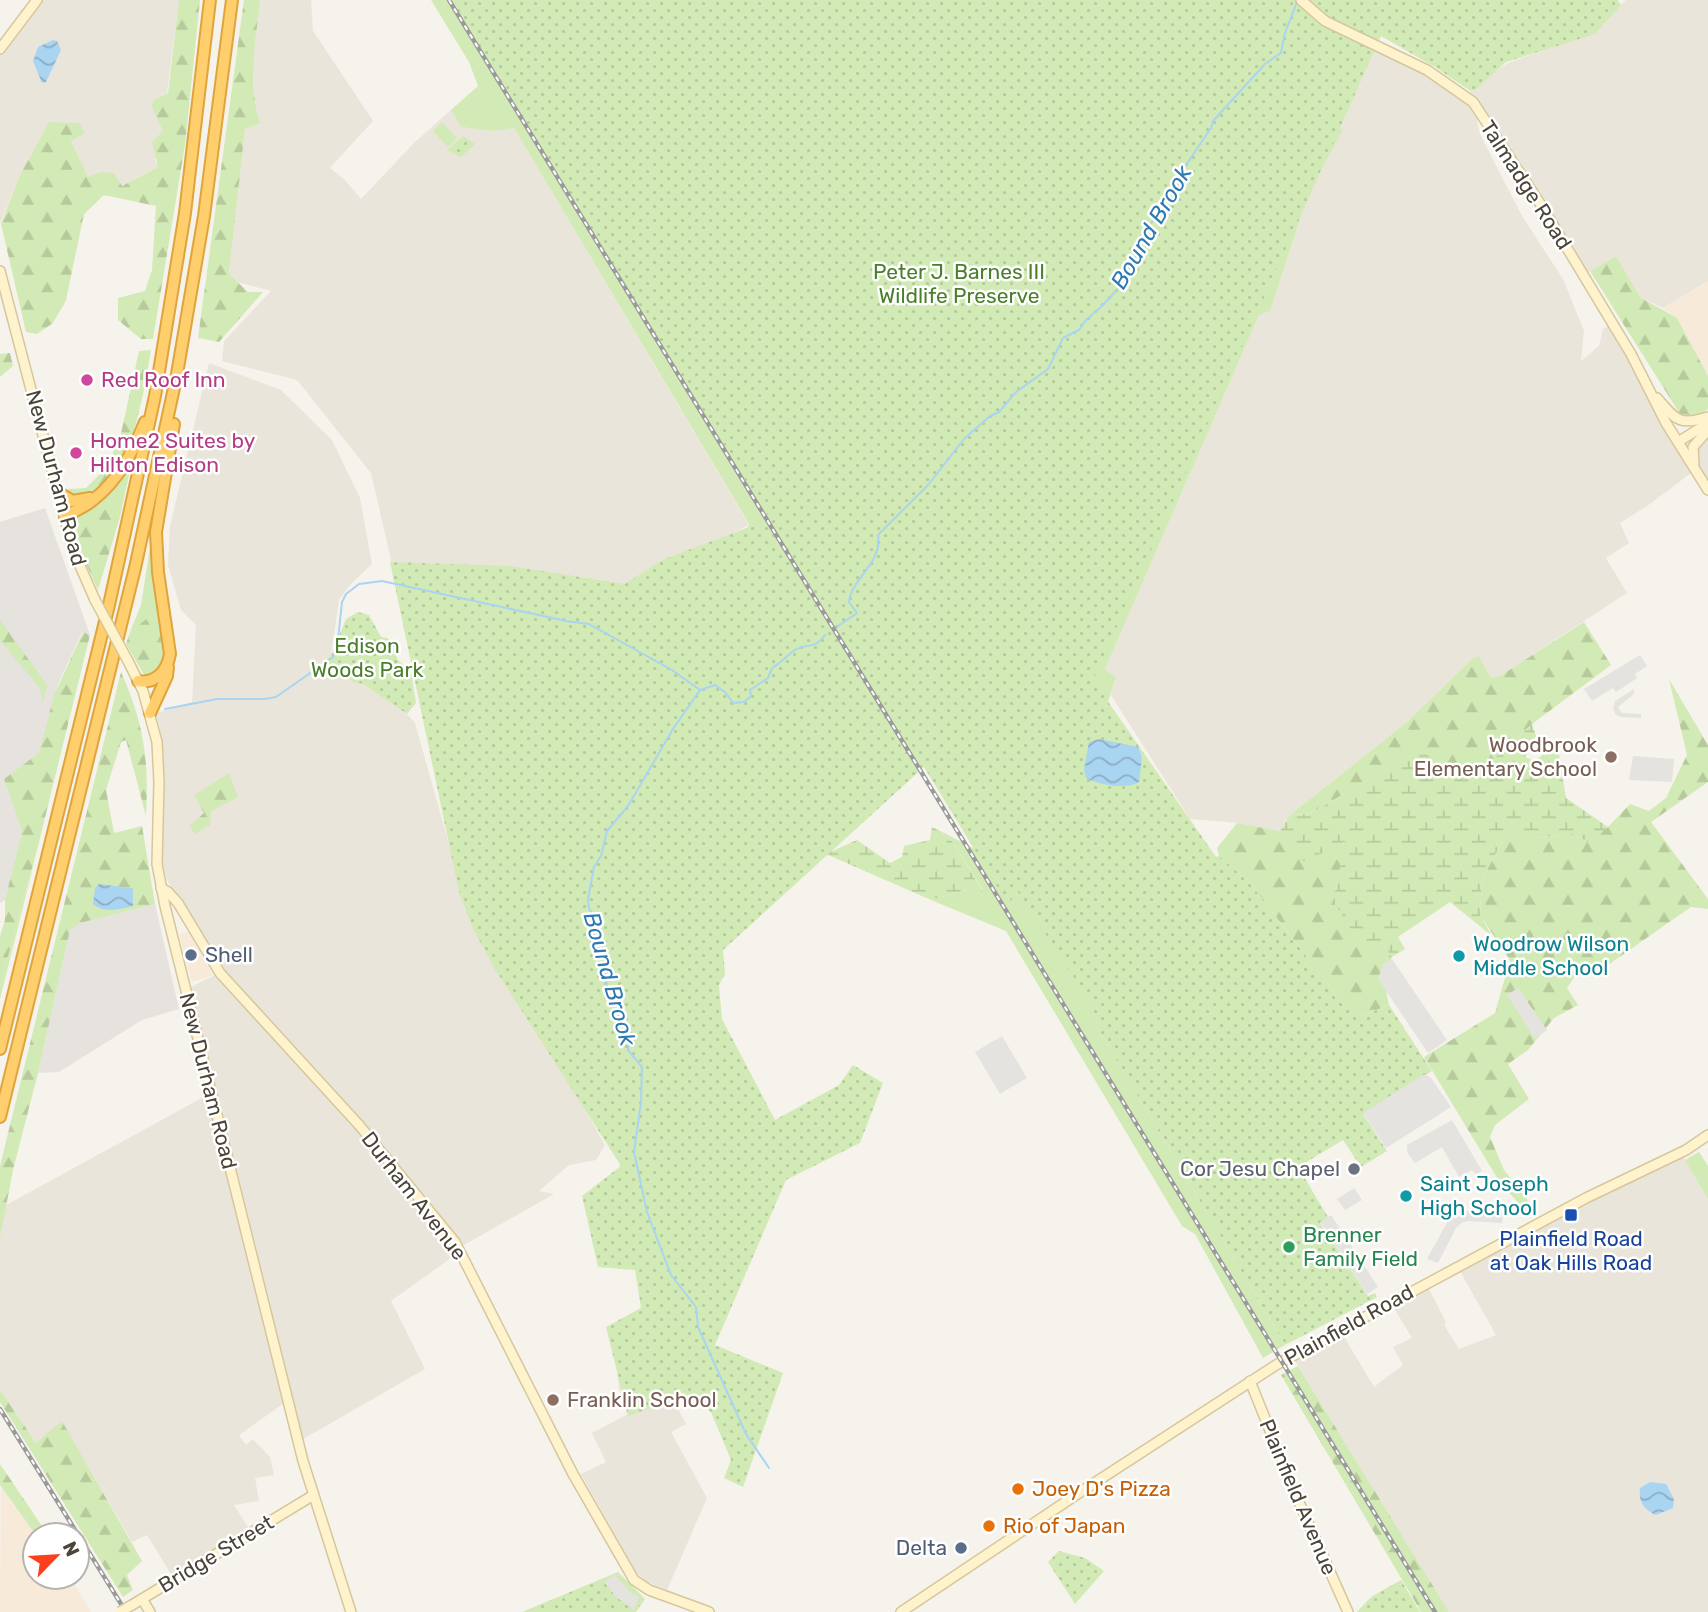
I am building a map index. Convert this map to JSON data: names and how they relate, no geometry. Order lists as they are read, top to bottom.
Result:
{
  "streets": {
    "street": [
      "Talmadge Road",
      "New Durham Road",
      "Durham Avenue",
      "Plainfield Road",
      "Plainfield Avenue",
      "Bridge Street"
    ]
  },
  "crossings": [
    ["New Durham Road", "Durham Avenue"],
    ["New Durham Road", "Bridge Street"],
    ["Plainfield Road", "Plainfield Avenue"]
  ],
  "water": ["Bound Brook"],
  "parks": ["Peter J. Barnes III Wildlife Preserve", "Edison Woods Park"],
  "places": {
    "other": [
      "Red Roof Inn",
      "Home2 Suites by Hilton Edison",
      "Woodbrook Elementary School",
      "Shell",
      "Woodrow Wilson Middle School",
      "Cor Jesu Chapel",
      "Saint Joseph High School",
      "Brenner Family Field",
      "Franklin School",
      "Joey D's Pizza",
      "Rio of Japan",
      "Delta"
    ],
    "transit": ["Plainfield Road at Oak Hills Road"]
  },
  "north": "top right"
}
